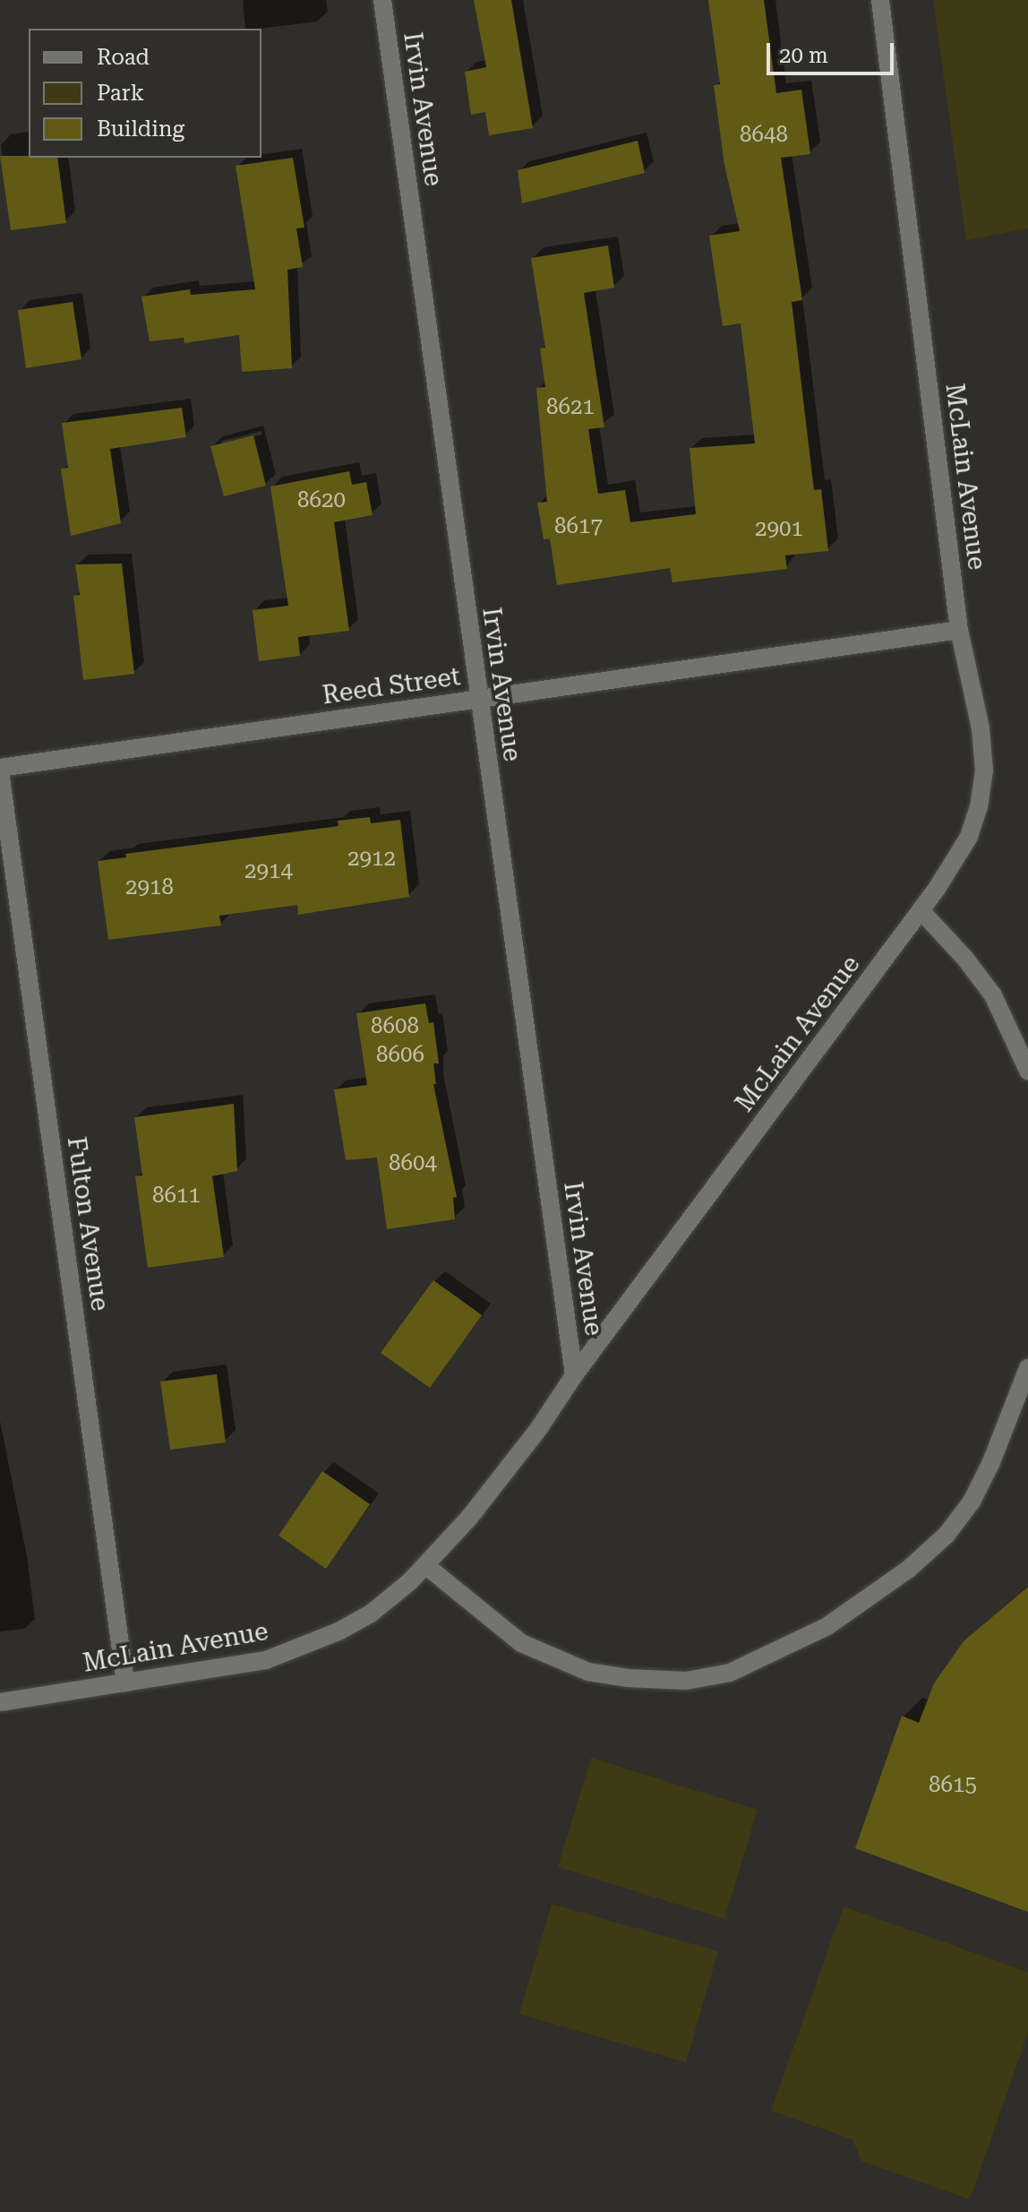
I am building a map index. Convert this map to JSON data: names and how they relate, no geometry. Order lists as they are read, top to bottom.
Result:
{
  "streets": {
    "street": [
      "Irvin Avenue",
      "McLain Avenue",
      "Reed Street",
      "Fulton Avenue"
    ]
  },
  "crossings": [
    ["Irvin Avenue", "McLain Avenue"],
    ["Irvin Avenue", "Reed Street"],
    ["McLain Avenue", "Reed Street"],
    ["McLain Avenue", "Fulton Avenue"],
    ["Reed Street", "Fulton Avenue"]
  ],
  "house_numbers": [
    "8648",
    "8621",
    "8620",
    "8617",
    "2901",
    "2912",
    "2914",
    "2918",
    "8608",
    "8606",
    "8604",
    "8611",
    "8615"
  ],
  "legend": ["Road", "Park", "Building"],
  "scale_bar": "20 m"
}
